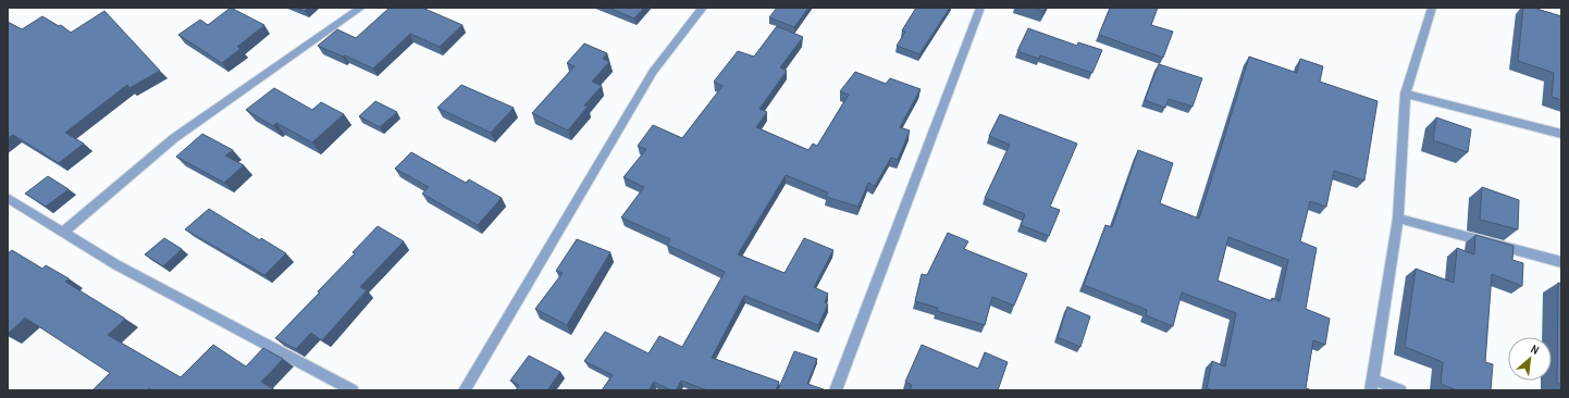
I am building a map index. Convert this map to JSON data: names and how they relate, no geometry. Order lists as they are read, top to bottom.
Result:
{
  "north": "top right"
}
